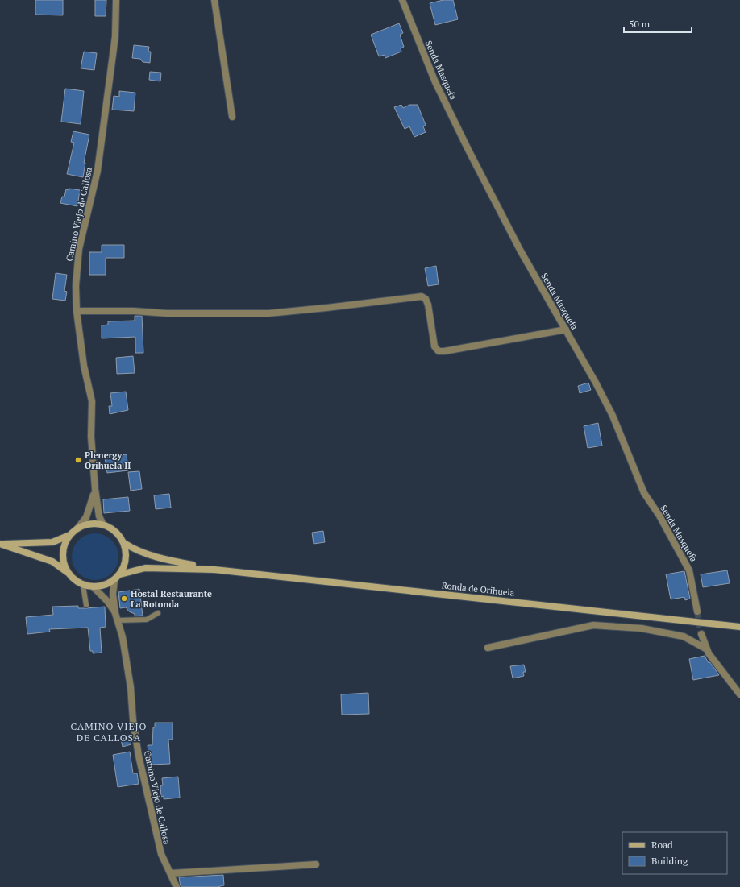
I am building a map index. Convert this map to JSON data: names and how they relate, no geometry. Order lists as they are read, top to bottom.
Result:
{
  "streets": {
    "main road": ["Ronda de Orihuela"],
    "street": ["Senda Masquefa", "Camino Viejo de Callosa"]
  },
  "crossings": [
    ["Camino Viejo de Callosa", "Ronda de Orihuela"]
  ],
  "districts": ["CAMINO VIEJO DE CALLOSA"],
  "places": ["Plenergy Orihuela II", "Hostal Restaurante La Rotonda"],
  "legend": ["Road", "Building"],
  "scale_bar": "50 m"
}
